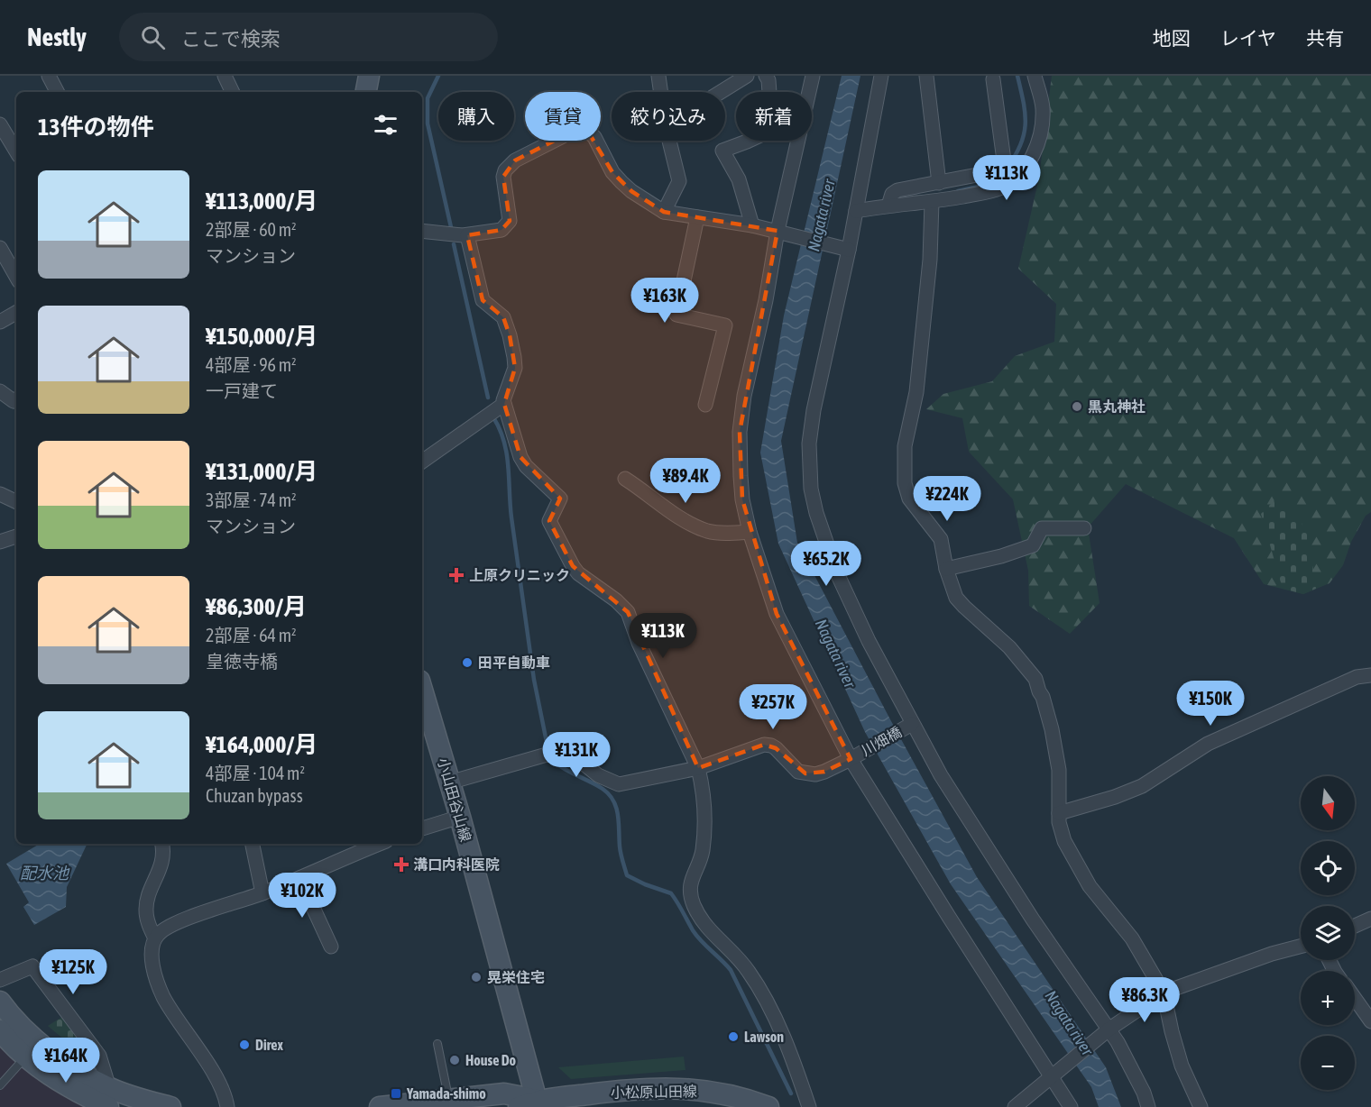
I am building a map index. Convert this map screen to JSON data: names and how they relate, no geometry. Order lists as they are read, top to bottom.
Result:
{
  "streets": {
    "street": ["川畑橋", "小山田谷山線", "小松原山田線"]
  },
  "crossings": [
    ["小山田谷山線", "小松原山田線"]
  ],
  "water": ["Nagata river", "配水池"],
  "places": {
    "other": [
      "黒丸神社",
      "田平自動車",
      "晃栄住宅",
      "Lawson",
      "Direx",
      "House Do"
    ],
    "health": ["上原クリニック", "溝口内科医院"],
    "transit": ["Yamada-shimo"]
  },
  "north": "bottom",
  "page": {
    "header": "Nestly",
    "search": "ここで検索",
    "nav": ["地図", "レイヤ", "共有"],
    "chip": [
      "購入",
      "賃貸",
      "絞り込み",
      "新着"
    ],
    "heading": "13件の物件",
    "price": [
      "¥113K",
      "¥163K",
      "¥89.4K",
      "¥224K",
      "¥65.2K",
      "¥113K",
      "¥150K",
      "¥257K",
      "¥131K",
      "¥102K",
      "¥125K",
      "¥86.3K",
      "¥164K"
    ],
    "list": [
      {
        "name": "¥113,000/月",
        "note": "2部屋 · 60 m² · マンション"
      },
      {
        "name": "¥150,000/月",
        "note": "4部屋 · 96 m² · 一戸建て"
      },
      {
        "name": "¥131,000/月",
        "note": "3部屋 · 74 m² · マンション"
      },
      {
        "name": "¥86,300/月",
        "note": "2部屋 · 64 m² · 皇徳寺橋"
      },
      {
        "name": "¥164,000/月",
        "note": "4部屋 · 104 m² · Chuzan bypass"
      }
    ],
    "map_buttons": ["+", "−"]
  }
}
